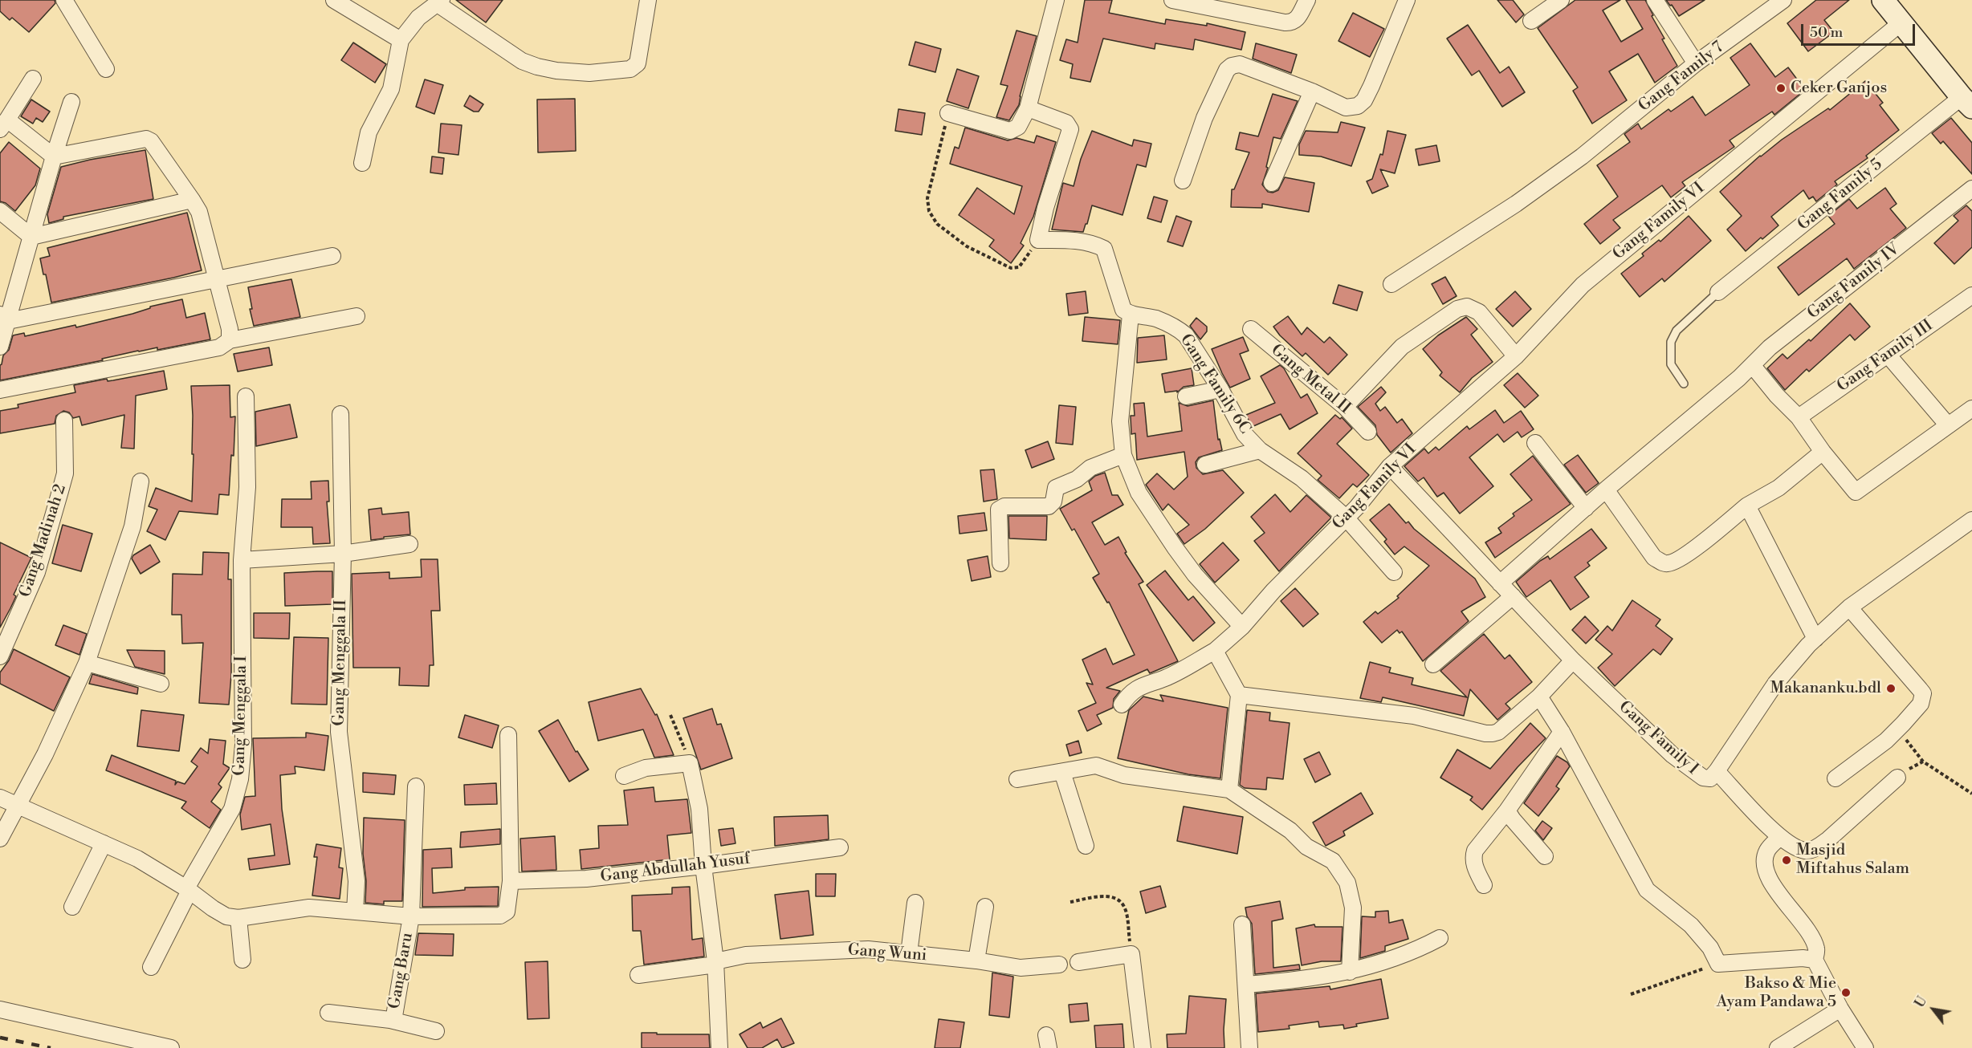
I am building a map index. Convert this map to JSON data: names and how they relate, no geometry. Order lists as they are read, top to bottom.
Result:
{
  "streets": {
    "street": [
      "Gang Family 7",
      "Gang Family 5",
      "Gang Family VI",
      "Gang Family IV",
      "Gang Family III",
      "Gang Metal II",
      "Gang Family 6C",
      "Gang Madinah 2",
      "Gang Menggala II",
      "Gang Menggala I",
      "Gang Family I",
      "Gang Abdullah Yusuf",
      "Gang Wuni",
      "Gang Baru"
    ]
  },
  "crossings": [
    ["Gang Family VI", "Gang Family 6C"],
    ["Gang Family VI", "Gang Family I"],
    ["Gang Family IV", "Gang Family I"]
  ],
  "places": [
    "Ceker Ganjos",
    "Makananku.bdl",
    "Masjid Miftahus Salam",
    "Bakso & Mie Ayam Pandawa 5"
  ],
  "scale_bar": "50 m",
  "north": "top left"
}
